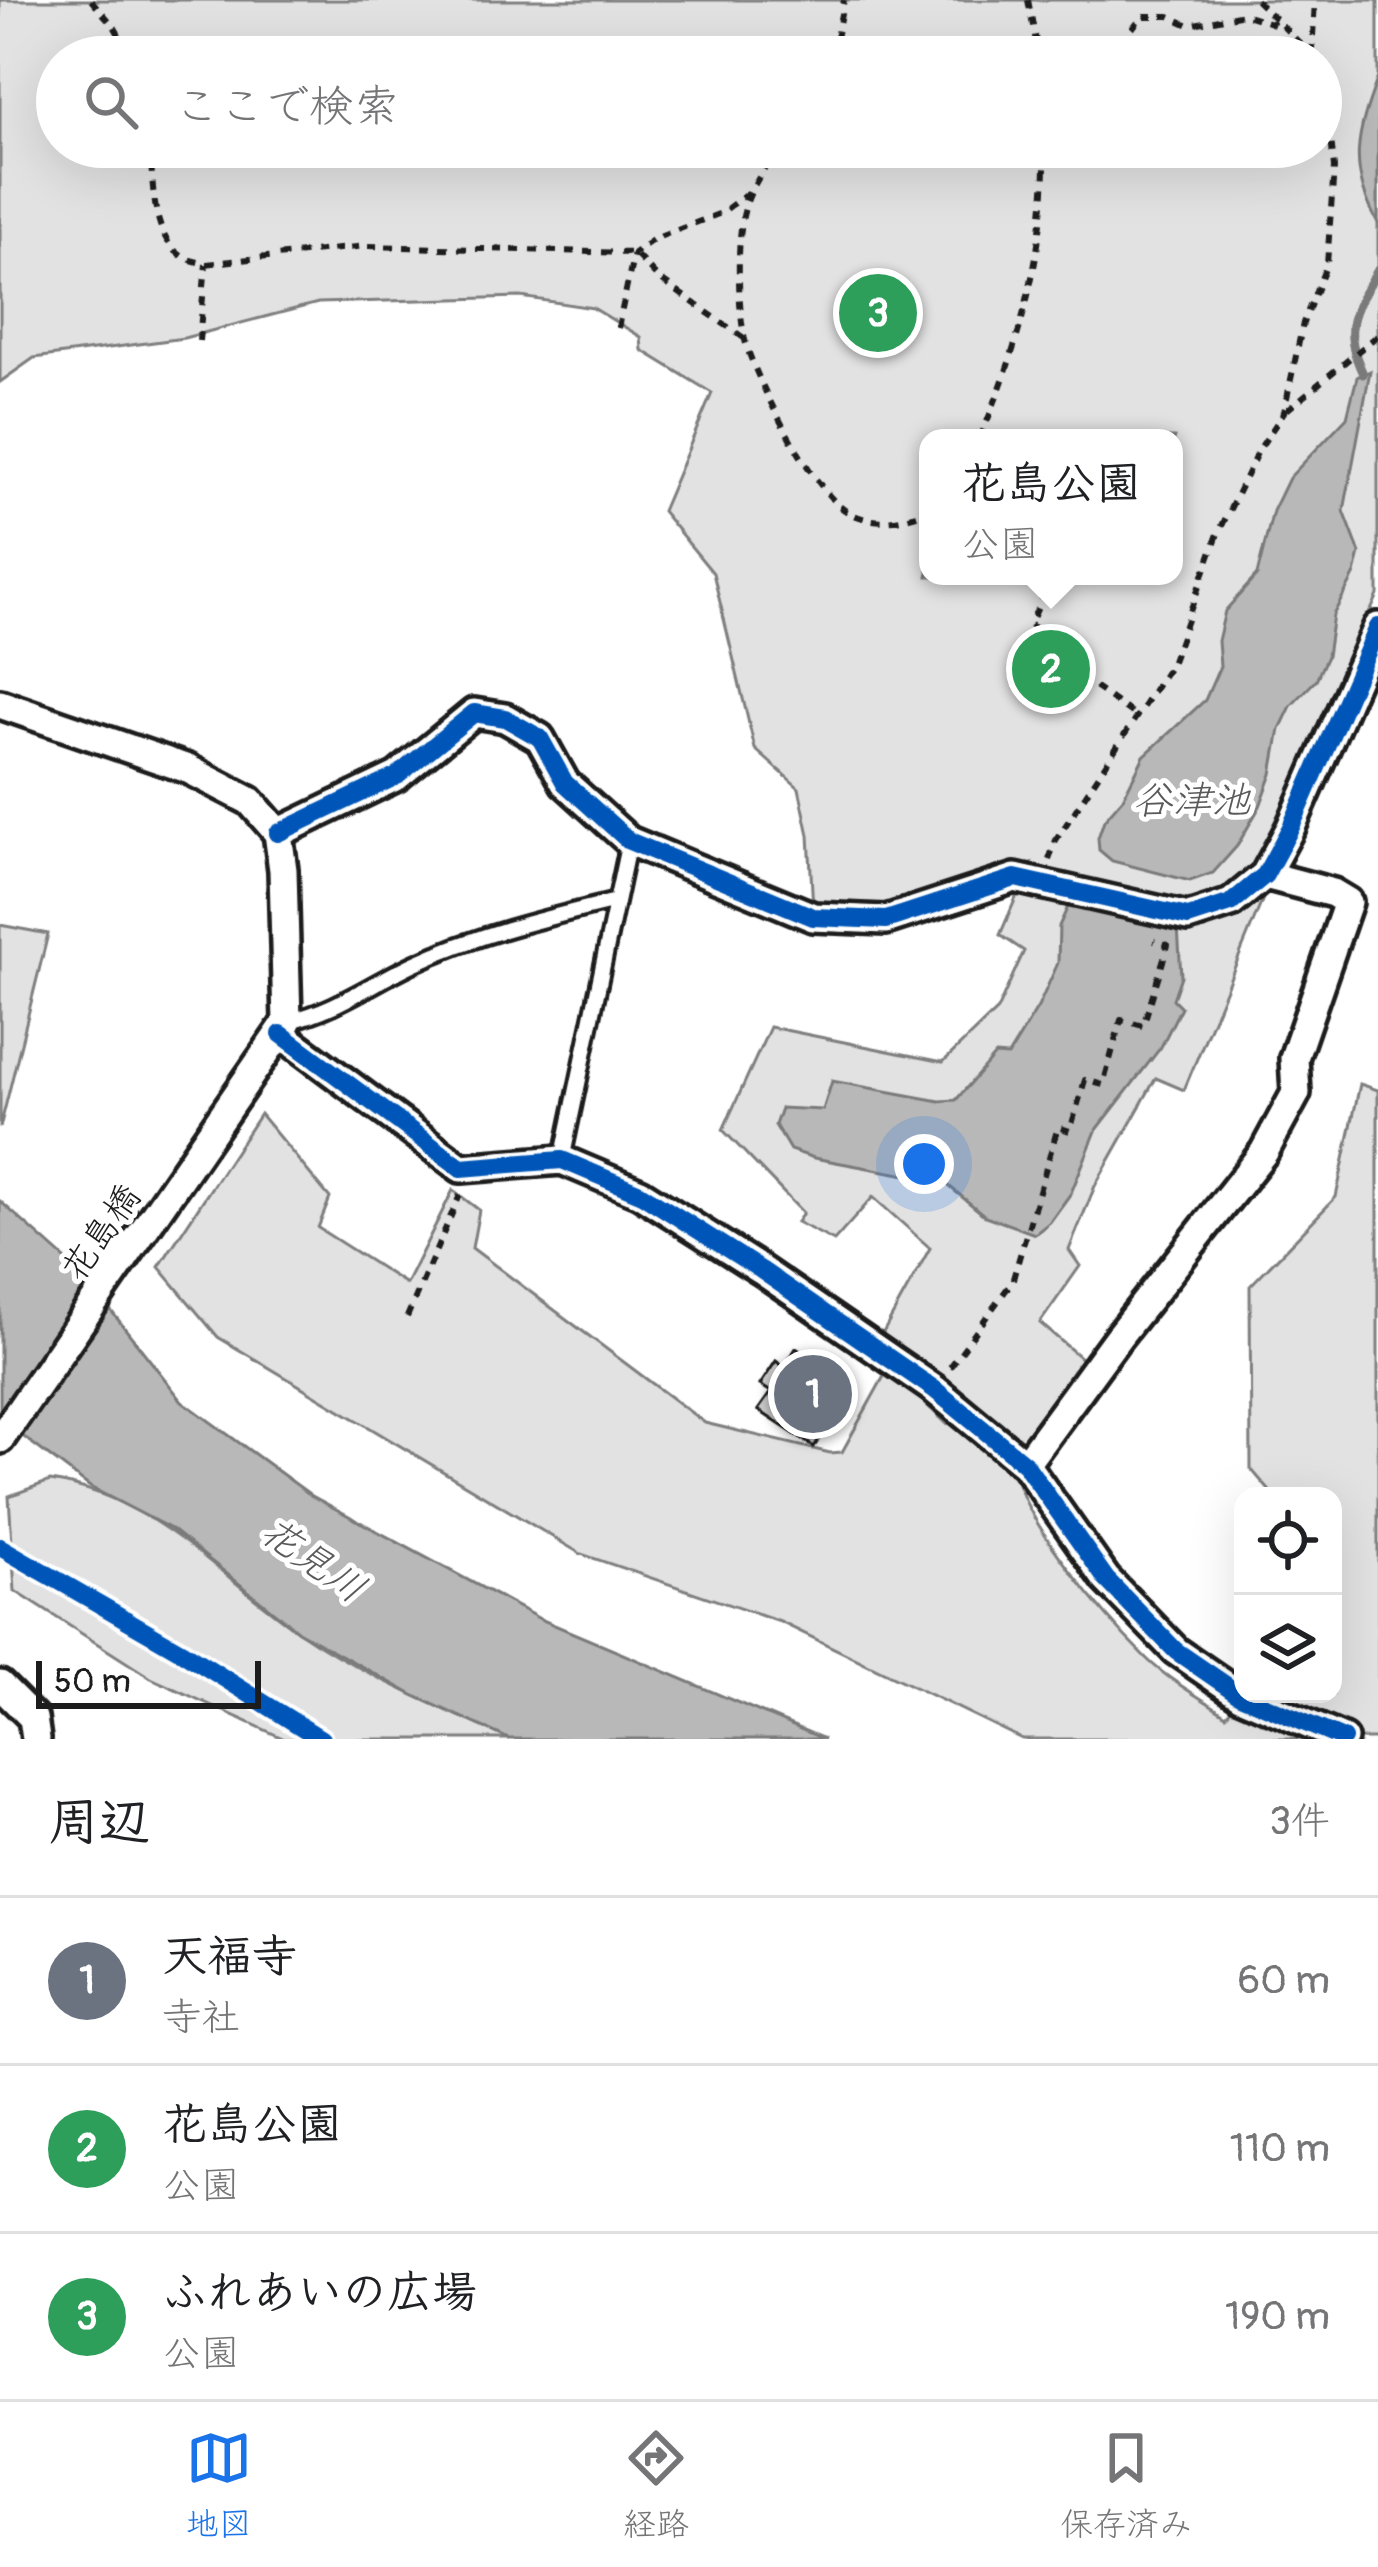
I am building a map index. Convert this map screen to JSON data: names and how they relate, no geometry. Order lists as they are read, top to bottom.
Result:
{
  "streets": {
    "street": ["花島橋"]
  },
  "water": ["谷津池", "花見川"],
  "scale_bar": "50 m",
  "page": {
    "search": "ここで検索",
    "pins": ["3", "2", "1"],
    "popup": ["花島公園", "公園"],
    "scale": "50 m",
    "heading": ["周辺", "3件"],
    "list": [
      {
        "mark": "1",
        "name": "天福寺",
        "note": "寺社",
        "value": "60 m"
      },
      {
        "mark": "2",
        "name": "花島公園",
        "note": "公園",
        "value": "110 m"
      },
      {
        "mark": "3",
        "name": "ふれあいの広場",
        "note": "公園",
        "value": "190 m"
      }
    ],
    "nav": ["地図", "経路", "保存済み"]
  }
}
